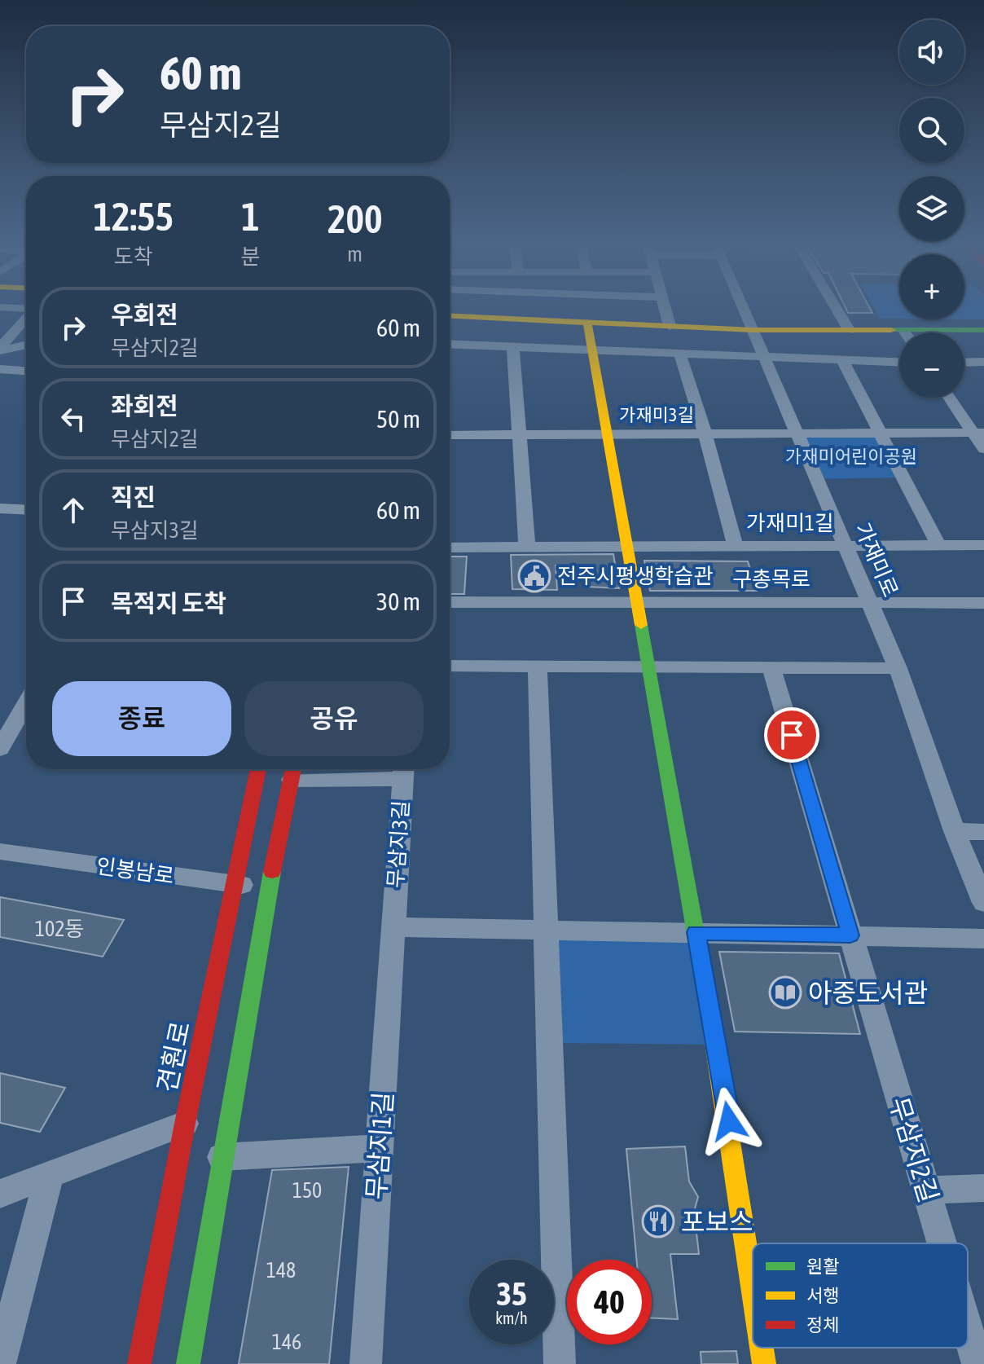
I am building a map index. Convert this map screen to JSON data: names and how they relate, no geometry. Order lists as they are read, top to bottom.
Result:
{
  "streets": {
    "street": [
      "가재미3길",
      "가재미1길",
      "가재미로",
      "구총목로",
      "무삼지3길",
      "인봉남로",
      "견훤로",
      "무삼지1길",
      "무삼지2길"
    ]
  },
  "crossings": [
    ["가재미3길", "가재미1길"],
    ["가재미3길", "가재미로"],
    ["가재미1길", "가재미로"],
    ["가재미로", "구총목로"],
    ["무삼지3길", "무삼지1길"],
    ["인봉남로", "견훤로"]
  ],
  "parks": ["가재미어린이공원"],
  "places": {
    "public building": ["전주시평생학습관"],
    "library": ["아중도서관"],
    "restaurant": ["포보스"]
  },
  "house_numbers": [
    "102동",
    "150",
    "148",
    "146"
  ],
  "legend": ["원활", "서행", "정체"],
  "page": {
    "map_buttons": ["+", "−"],
    "turn": ["60 m", "무삼지2길"],
    "eta": [
      "12:55",
      "도착",
      "1",
      "분",
      "200",
      "m"
    ],
    "list": [
      {
        "name": "우회전",
        "note": "무삼지2길",
        "value": "60 m"
      },
      {
        "name": "좌회전",
        "note": "무삼지2길",
        "value": "50 m"
      },
      {
        "name": "직진",
        "note": "무삼지3길",
        "value": "60 m"
      },
      {
        "name": "목적지 도착",
        "value": "30 m"
      }
    ],
    "buttons": ["종료", "공유"],
    "speed": "35 km/h",
    "limit": "40"
  }
}
